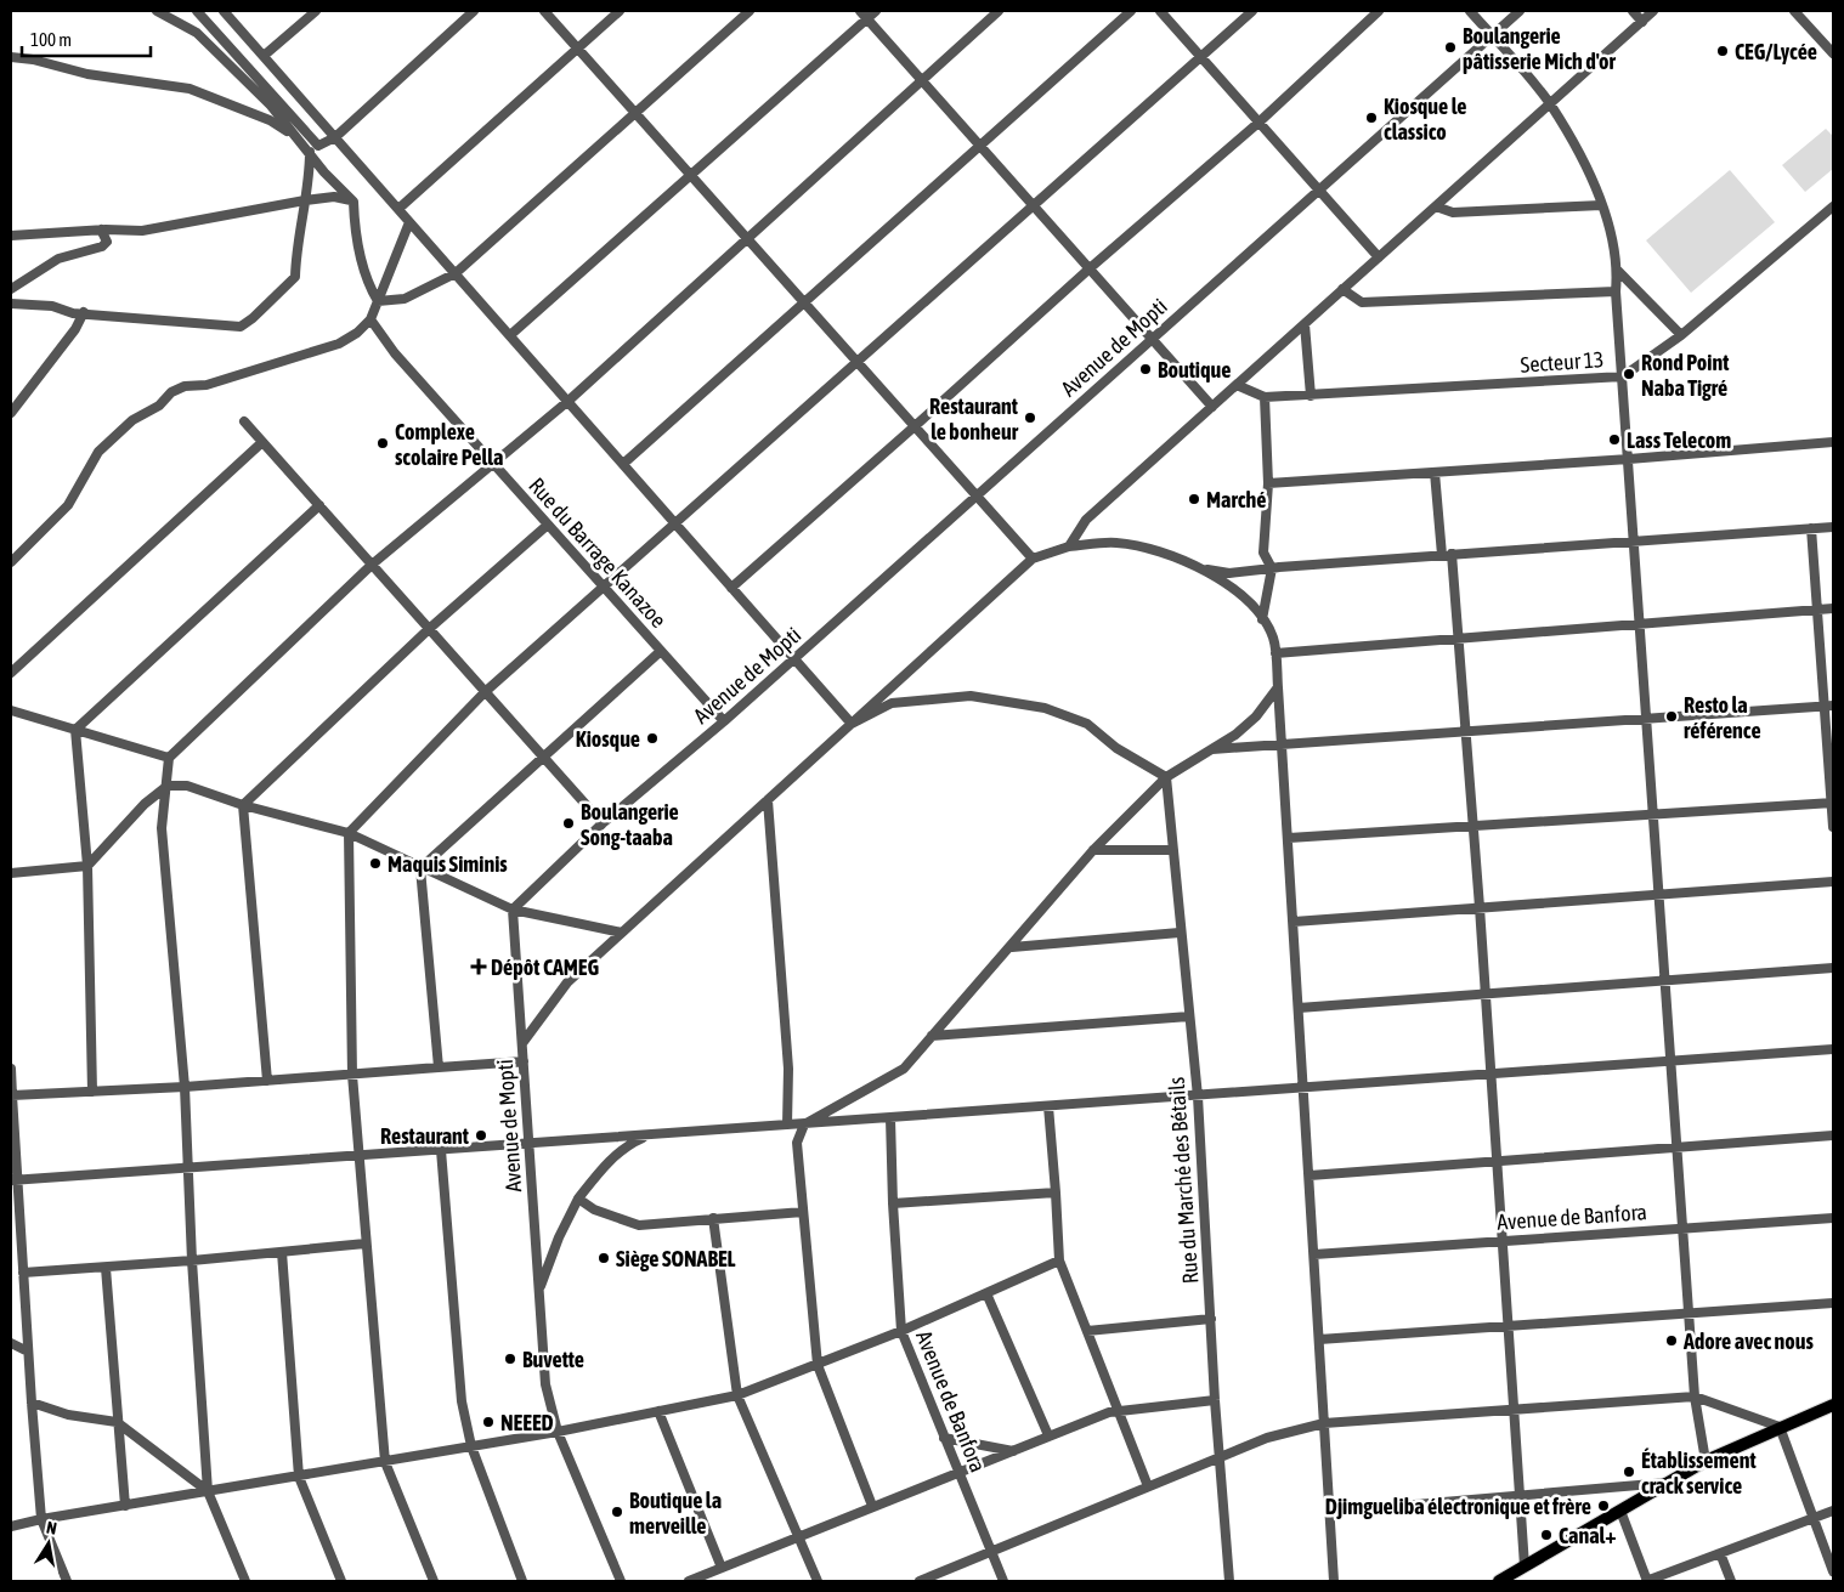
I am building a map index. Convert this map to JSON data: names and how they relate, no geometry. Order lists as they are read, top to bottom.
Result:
{
  "streets": {
    "street": [
      "Avenue de Mopti",
      "Secteur 13",
      "Rue du Barrage Kanazoe",
      "Rue du Marché des Bétails",
      "Avenue de Banfora"
    ]
  },
  "crossings": [
    ["Avenue de Mopti", "Rue du Barrage Kanazoe"]
  ],
  "places": {
    "other": [
      "Boulangerie pâtisserie Mich d'or",
      "CEG/Lycée",
      "Kiosque le classico",
      "Boutique",
      "Rond Point Naba Tigré",
      "Restaurant le bonheur",
      "Lass Telecom",
      "Complexe scolaire Pella",
      "Marché",
      "Resto la référence",
      "Kiosque",
      "Boulangerie Song-taaba",
      "Maquis Siminis",
      "Restaurant",
      "Siège SONABEL",
      "Adore avec nous",
      "Buvette",
      "NEEED",
      "Établissement crack service",
      "Djimgueliba électronique et frère",
      "Boutique la merveille",
      "Canal+"
    ],
    "health": ["Dépôt CAMEG"]
  },
  "scale_bar": "100 m",
  "north": "top"
}
